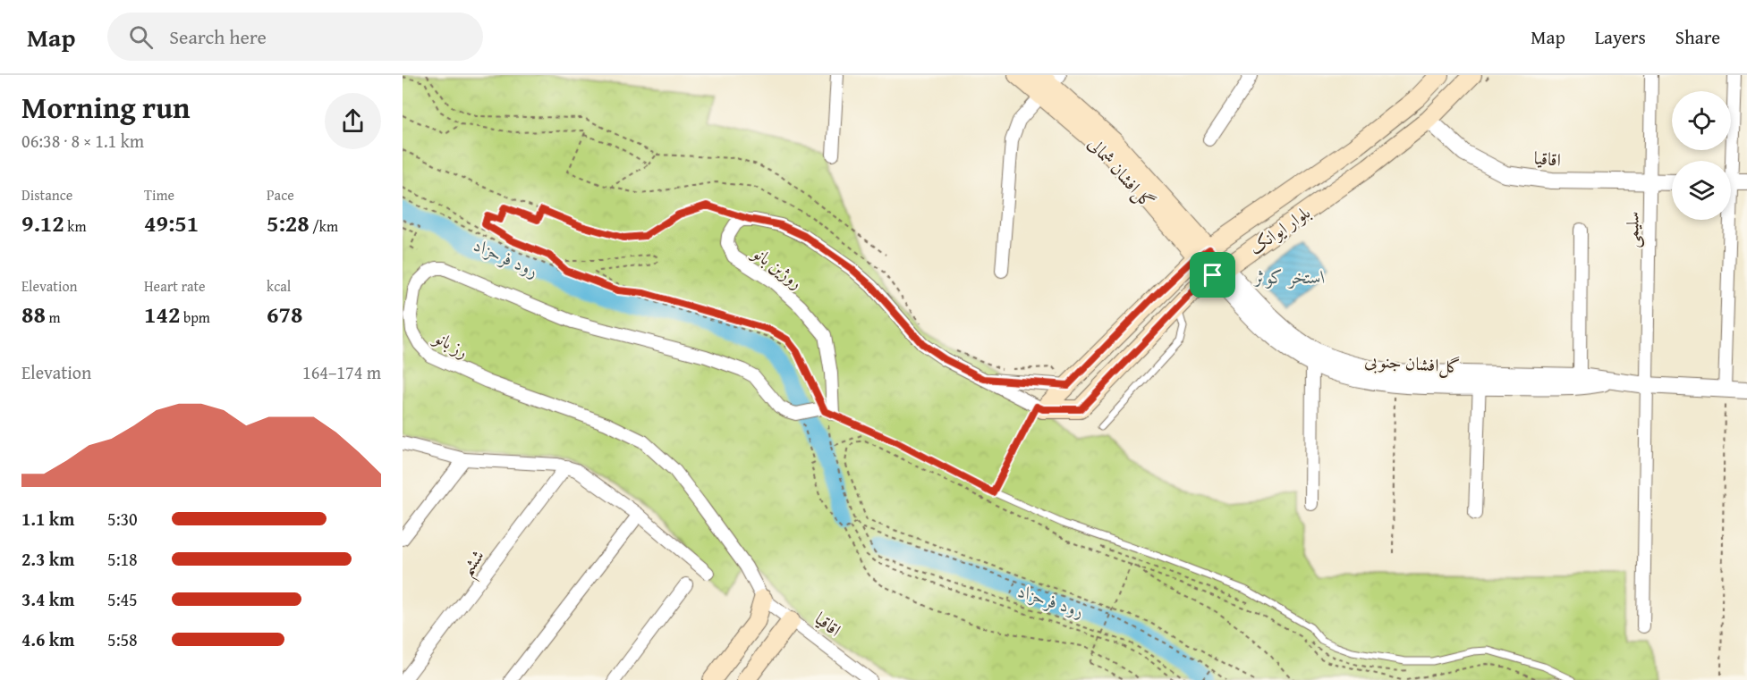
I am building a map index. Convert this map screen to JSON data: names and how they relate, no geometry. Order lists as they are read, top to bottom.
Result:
{
  "streets": {
    "main road": ["گل‌افشان شمالی", "بلوار ایوانک"],
    "street": [
      "اقاقیا",
      "سلیمی",
      "روژین بانو",
      "رز بانو",
      "گل‌افشان جنوبی",
      "ششم"
    ]
  },
  "crossings": [
    ["اقاقیا", "بلوار ایوانک"],
    ["اقاقیا", "سلیمی"],
    ["اقاقیا", "رز بانو"],
    ["گل‌افشان شمالی", "بلوار ایوانک"],
    ["گل‌افشان شمالی", "گل‌افشان جنوبی"],
    ["بلوار ایوانک", "روژین بانو"],
    ["بلوار ایوانک", "گل‌افشان جنوبی"],
    ["سلیمی", "گل‌افشان جنوبی"]
  ],
  "water": ["رود فرحزاد", "استخر کوثر"],
  "page": {
    "header": "Map",
    "search": "Search here",
    "nav": ["Map", "Layers", "Share"],
    "heading": ["Morning run", "06:38 · 8 × 1.1 km"],
    "stats": [
      ["Distance", "9.12 km"],
      ["Time", "49:51"],
      ["Pace", "5:28 /km"],
      ["Elevation", "88 m"],
      ["Heart rate", "142 bpm"],
      ["kcal", "678"]
    ],
    "chart": ["Elevation", "164–174 m"],
    "list": [
      {
        "name": "1.1 km",
        "note": "5:30"
      },
      {
        "name": "2.3 km",
        "note": "5:18"
      },
      {
        "name": "3.4 km",
        "note": "5:45"
      },
      {
        "name": "4.6 km",
        "note": "5:58"
      }
    ]
  }
}
